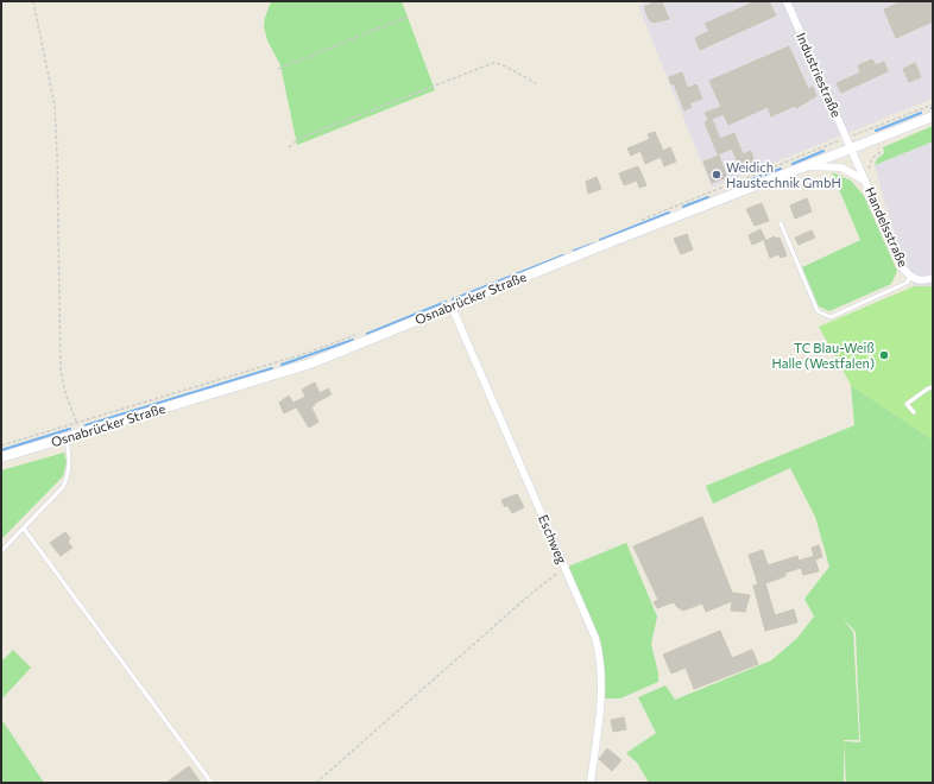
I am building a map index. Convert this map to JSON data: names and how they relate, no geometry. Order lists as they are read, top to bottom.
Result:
{
  "streets": {
    "main road": ["Osnabrücker Straße"],
    "street": ["Industriestraße", "Handelsstraße", "Eschweg"]
  },
  "crossings": [
    ["Industriestraße", "Handelsstraße"],
    ["Industriestraße", "Osnabrücker Straße"],
    ["Handelsstraße", "Osnabrücker Straße"],
    ["Osnabrücker Straße", "Eschweg"]
  ],
  "places": ["Weidich Haustechnik GmbH", "TC Blau-Weiß Halle (Westfalen)"]
}
